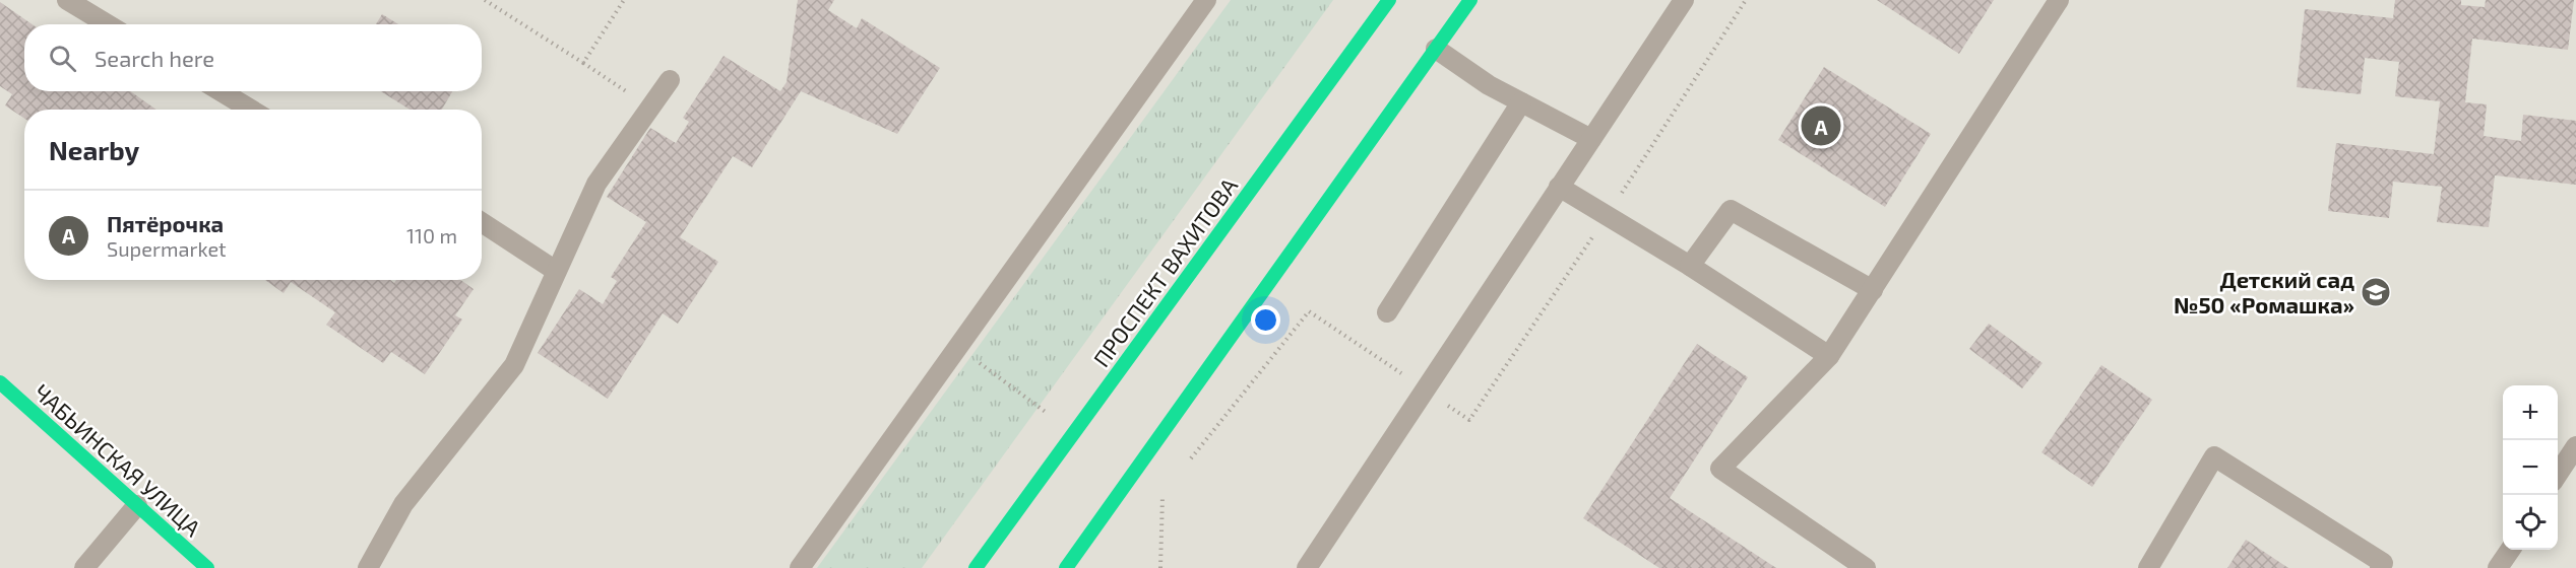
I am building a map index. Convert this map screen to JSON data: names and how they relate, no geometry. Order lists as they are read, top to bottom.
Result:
{
  "streets": {
    "main road": ["ПРОСПЕКТ ВАХИТОВА", "ЧАБЬИНСКАЯ УЛИЦА"]
  },
  "places": {
    "school or university": ["Детский сад №50 «Ромашка»"]
  },
  "page": {
    "search": "Search here",
    "pins": "A",
    "heading": "Nearby",
    "list": [
      {
        "mark": "A",
        "name": "Пятёрочка",
        "note": "Supermarket",
        "value": "110 m"
      }
    ],
    "map_buttons": ["+", "−"]
  }
}
